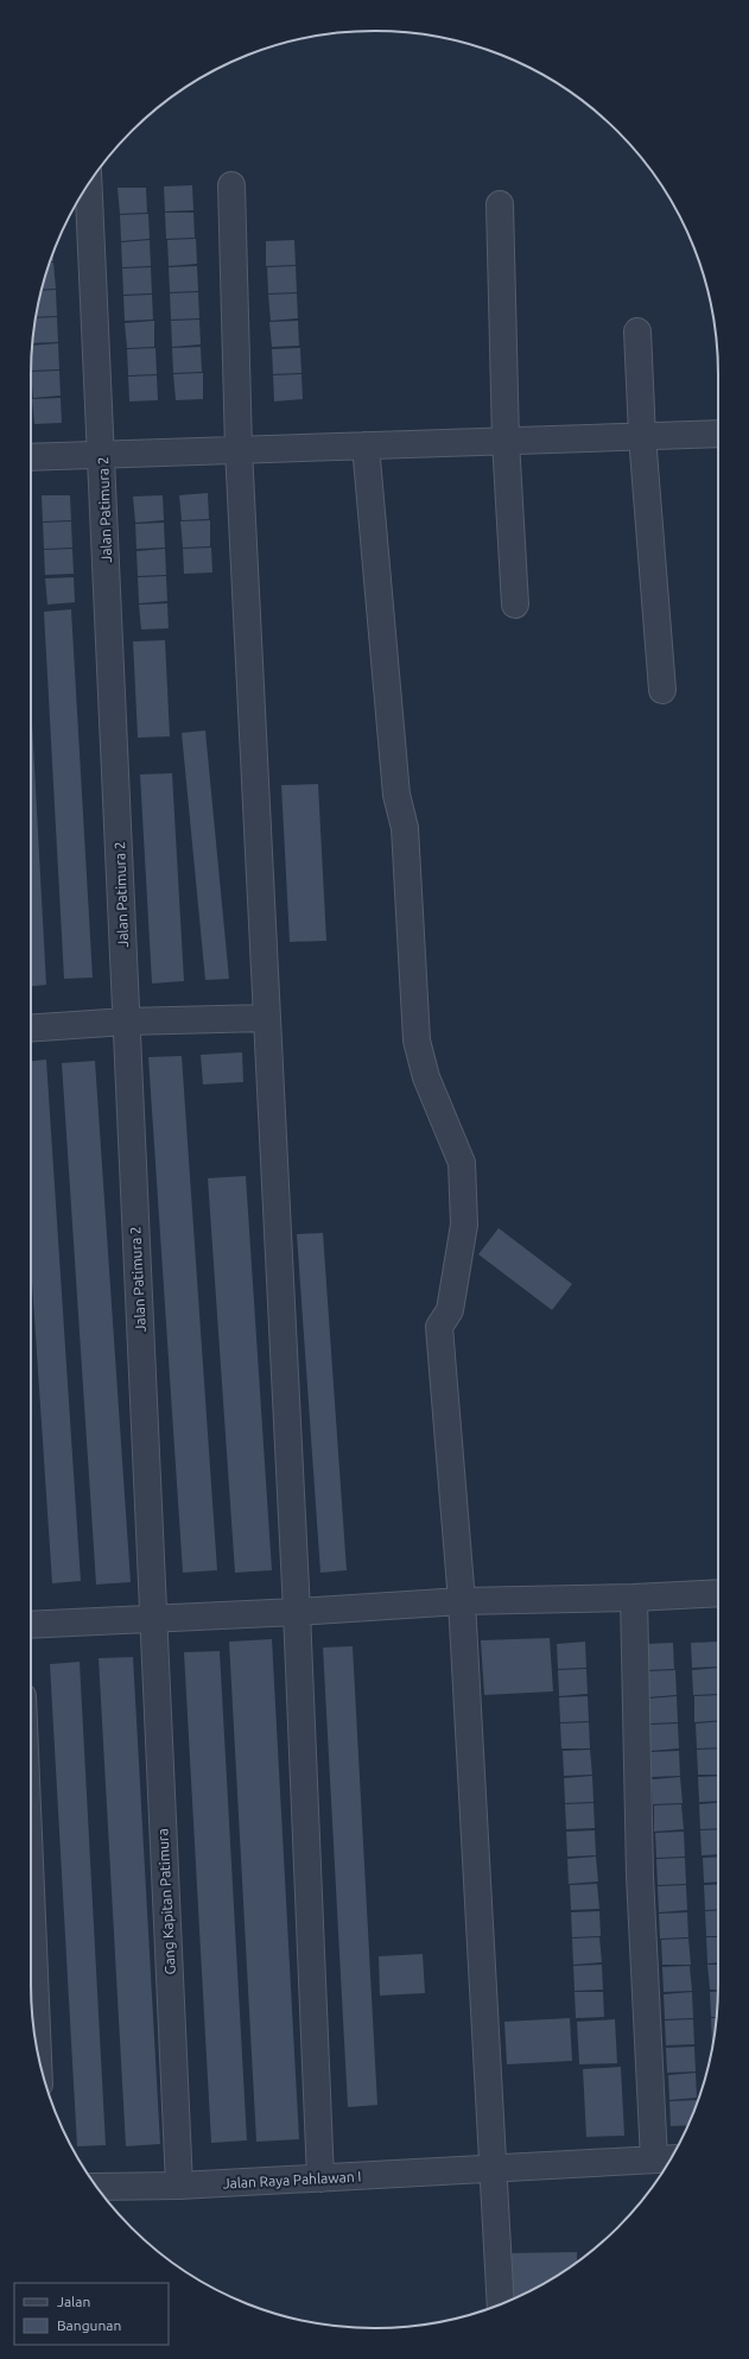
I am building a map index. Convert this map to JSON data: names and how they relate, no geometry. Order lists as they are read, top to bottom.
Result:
{
  "streets": {
    "street": ["Jalan Patimura 2", "Gang Kapitan Patimura", "Jalan Raya Pahlawan I"]
  },
  "crossings": [
    ["Jalan Patimura 2", "Gang Kapitan Patimura"],
    ["Gang Kapitan Patimura", "Jalan Raya Pahlawan I"]
  ],
  "legend": ["Jalan", "Bangunan"]
}
